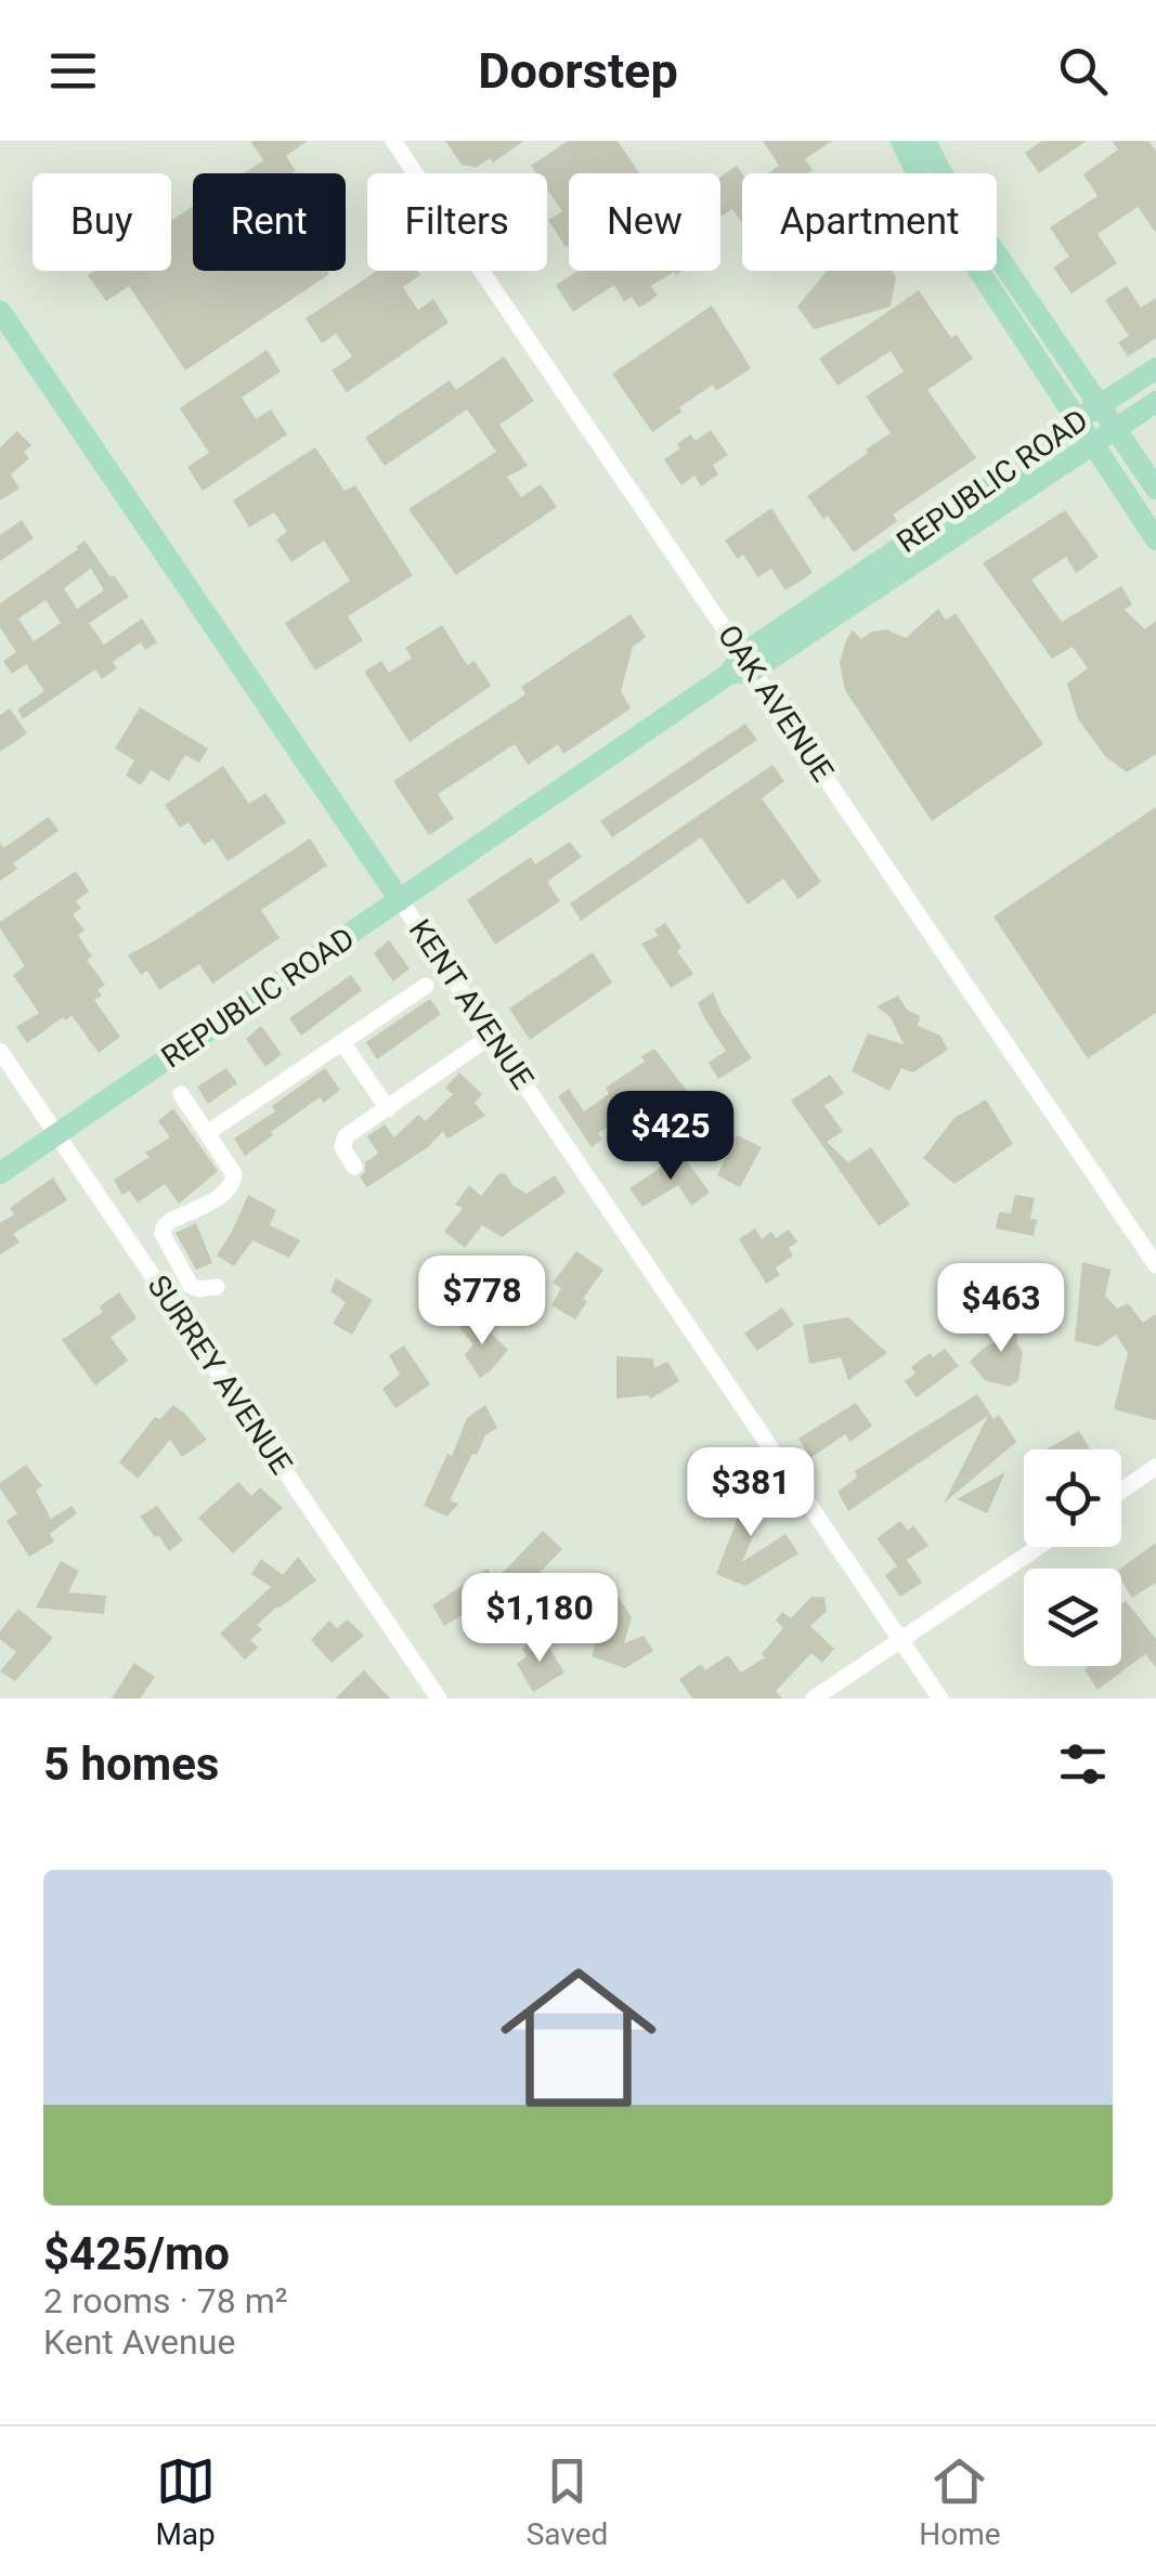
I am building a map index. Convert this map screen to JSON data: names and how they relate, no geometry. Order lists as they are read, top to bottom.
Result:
{
  "streets": {
    "main road": ["REPUBLIC ROAD", "KENT AVENUE"],
    "street": ["OAK AVENUE", "SURREY AVENUE"]
  },
  "crossings": [
    ["REPUBLIC ROAD", "OAK AVENUE"],
    ["REPUBLIC ROAD", "KENT AVENUE"],
    ["REPUBLIC ROAD", "SURREY AVENUE"]
  ],
  "page": {
    "header": "Doorstep",
    "chip": [
      "Buy",
      "Rent",
      "Filters",
      "New",
      "Apartment"
    ],
    "price": [
      "$425",
      "$778",
      "$463",
      "$381",
      "$1,180"
    ],
    "heading": "5 homes",
    "list": [
      {
        "name": "$425/mo",
        "note": "2 rooms · 78 m² · Kent Avenue"
      }
    ],
    "tabs": ["Map", "Saved", "Home"]
  }
}
